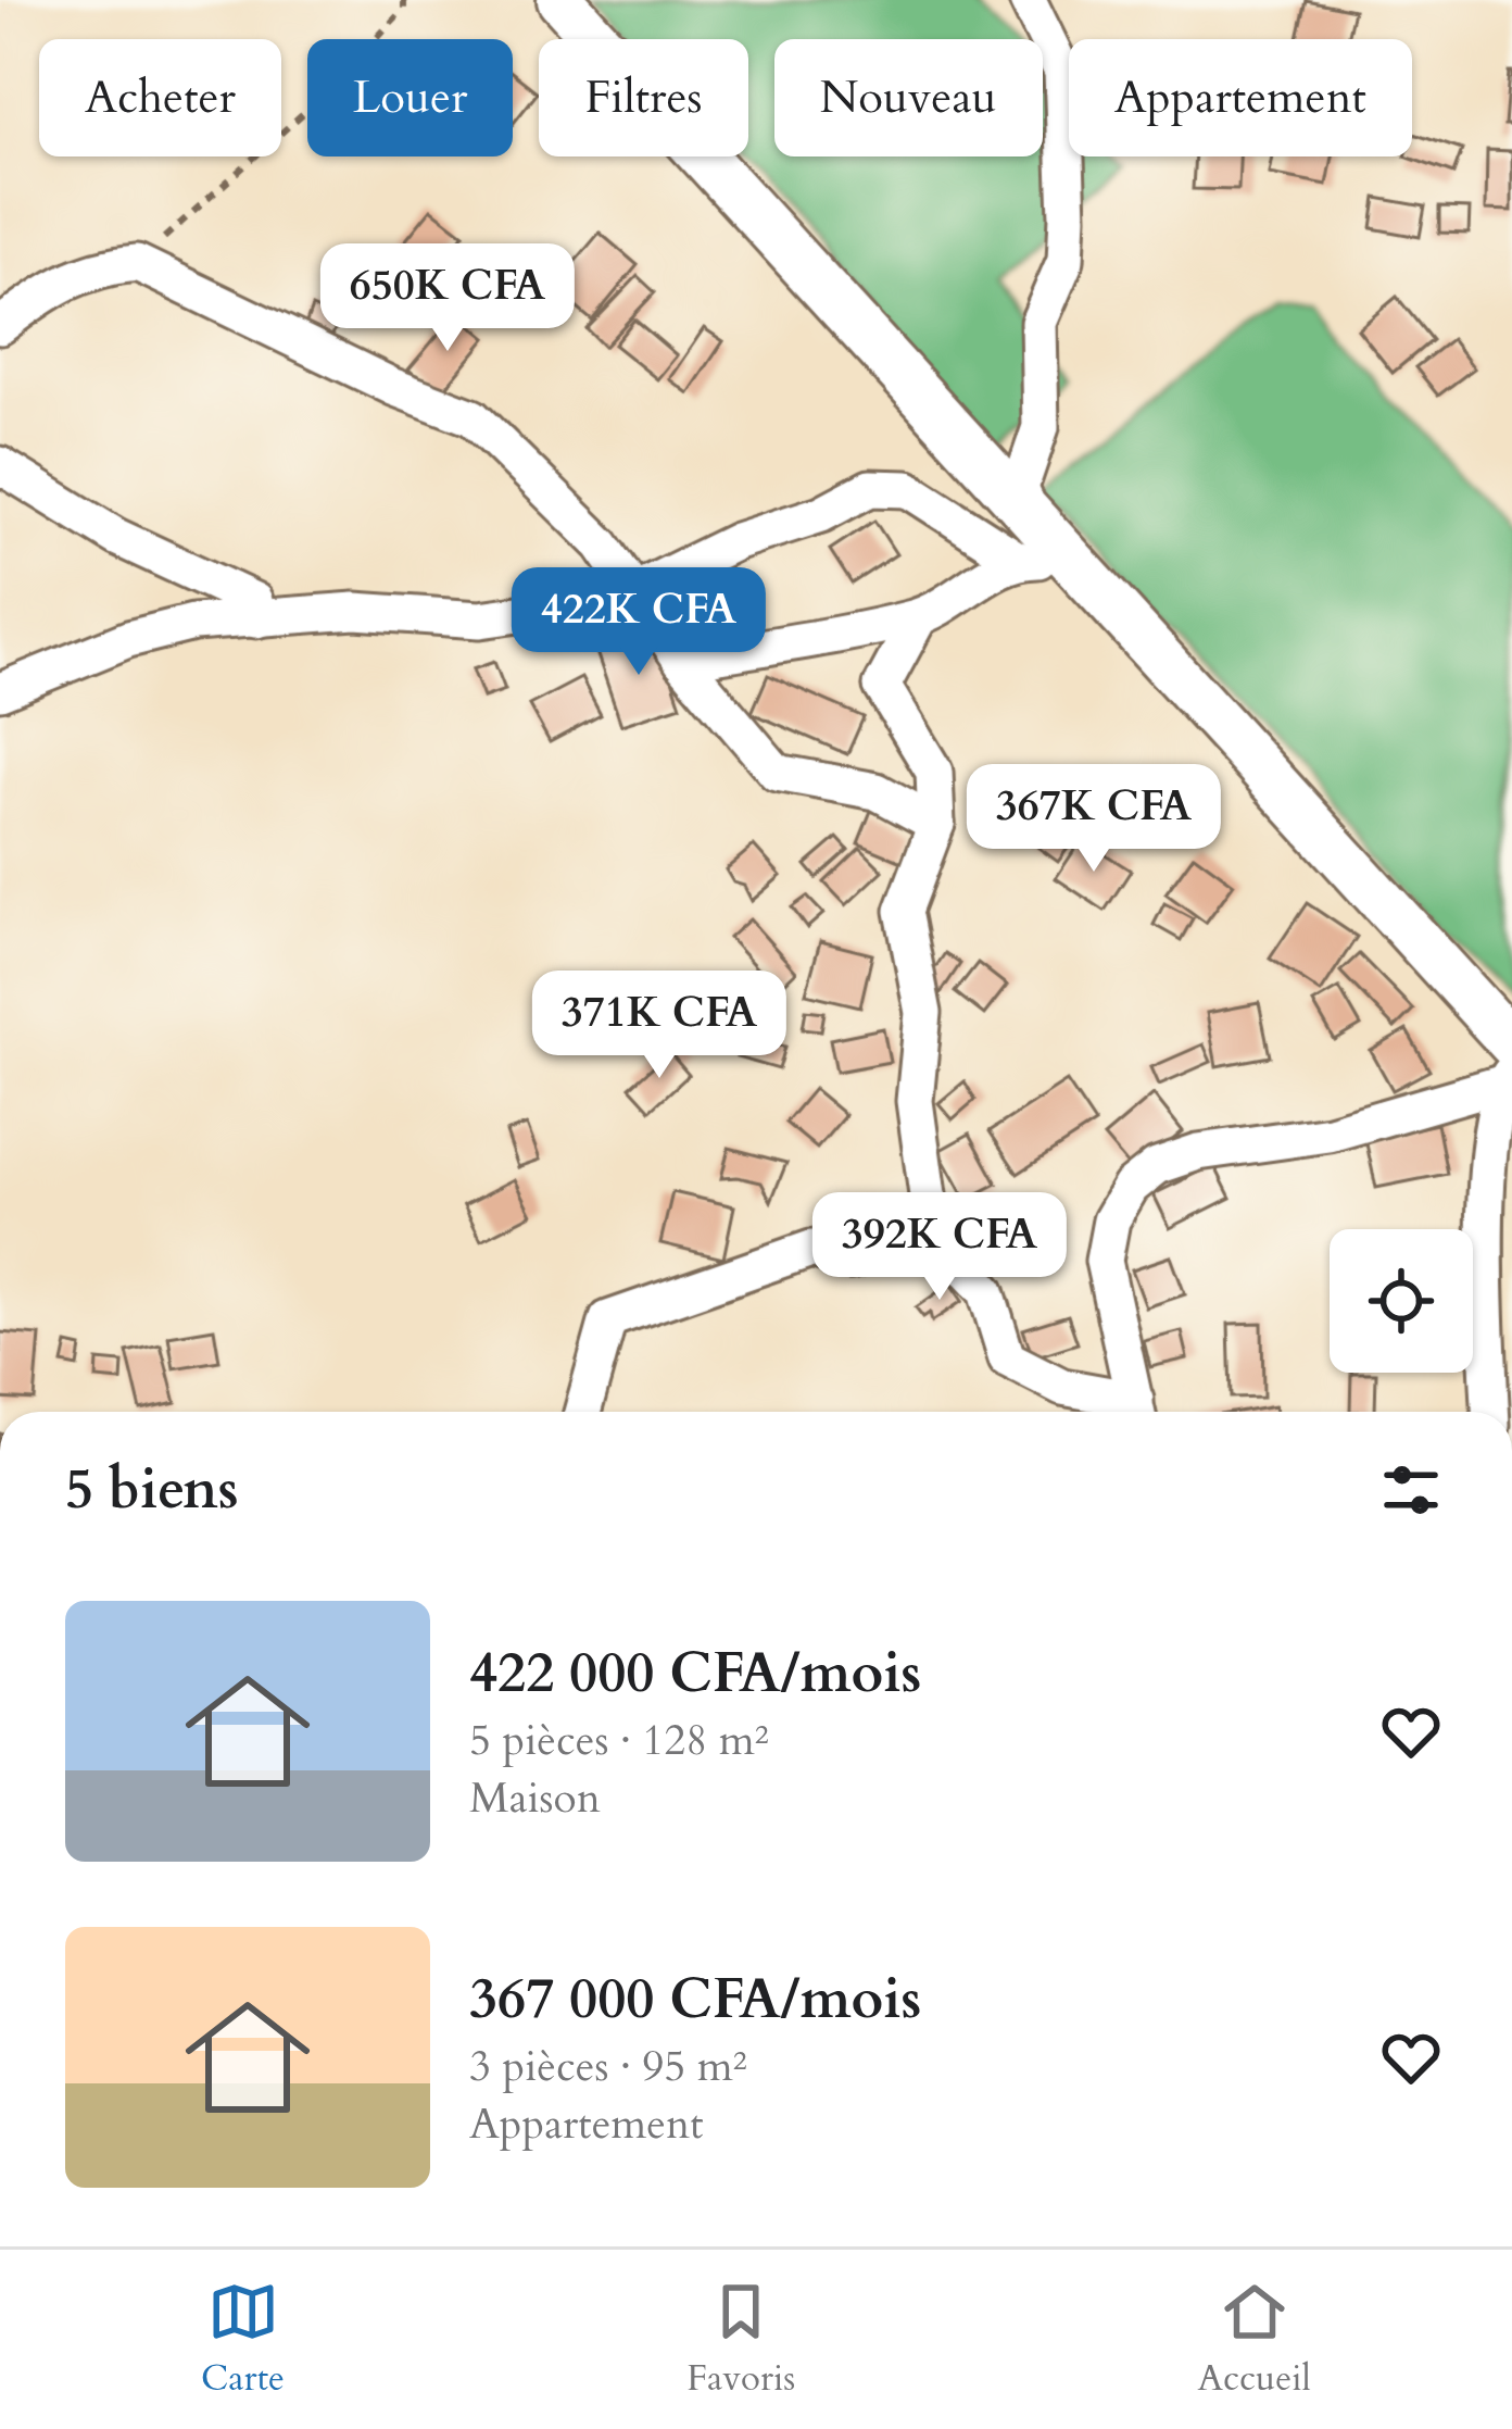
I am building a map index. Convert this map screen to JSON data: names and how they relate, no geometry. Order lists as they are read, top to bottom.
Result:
{
  "page": {
    "chip": [
      "Acheter",
      "Louer",
      "Filtres",
      "Nouveau",
      "Appartement"
    ],
    "price": [
      "650K CFA",
      "422K CFA",
      "367K CFA",
      "371K CFA",
      "392K CFA"
    ],
    "heading": "5 biens",
    "list": [
      {
        "name": "422 000 CFA/mois",
        "note": "5 pièces · 128 m² · Maison"
      },
      {
        "name": "367 000 CFA/mois",
        "note": "3 pièces · 95 m² · Appartement"
      }
    ],
    "tabs": ["Carte", "Favoris", "Accueil"]
  }
}
